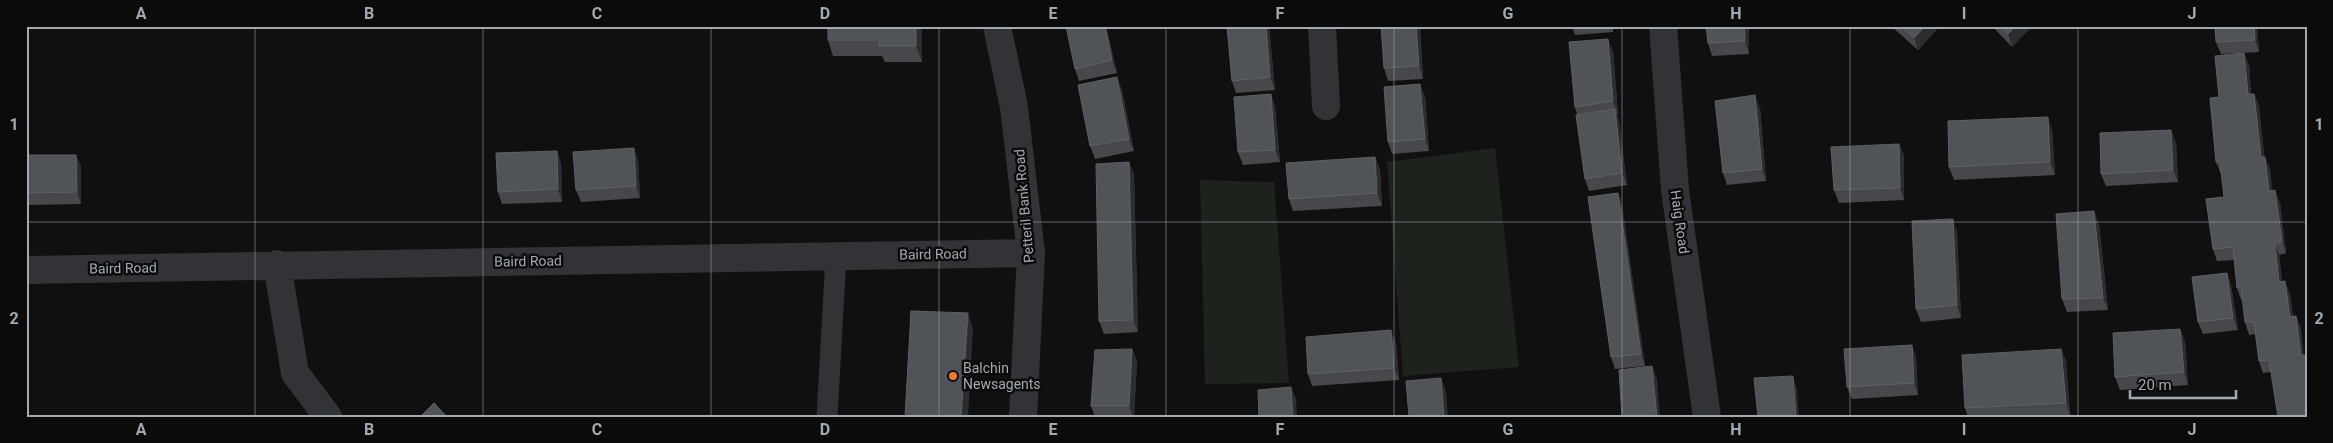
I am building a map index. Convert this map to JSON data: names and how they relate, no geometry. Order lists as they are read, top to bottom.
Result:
{
  "streets": {
    "street": ["Petteril Bank Road", "Haig Road", "Baird Road"]
  },
  "crossings": [
    ["Petteril Bank Road", "Baird Road"]
  ],
  "places": ["Balchin Newsagents"],
  "scale_bar": "20 m",
  "grid": {
    "columns": [
      "A",
      "B",
      "C",
      "D",
      "E",
      "F",
      "G",
      "H",
      "I",
      "J"
    ],
    "rows": ["1", "2"]
  }
}
